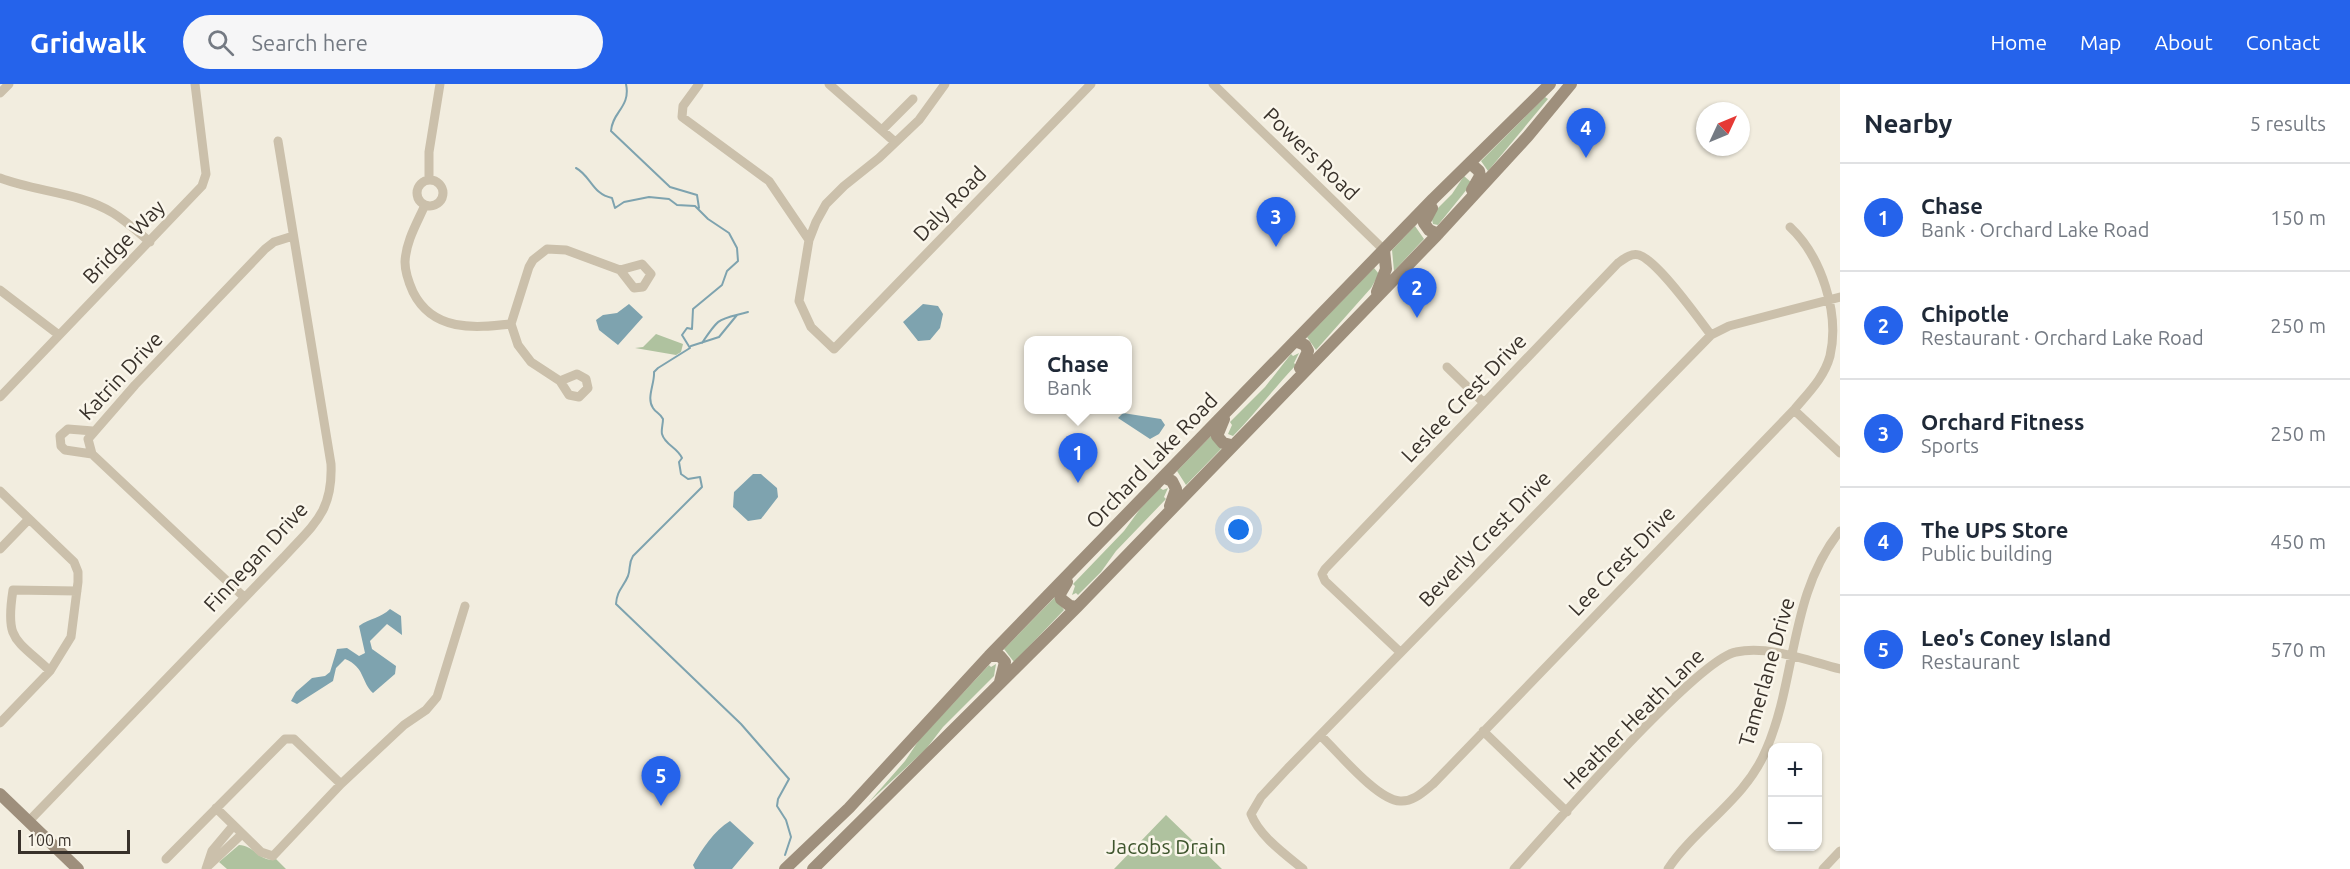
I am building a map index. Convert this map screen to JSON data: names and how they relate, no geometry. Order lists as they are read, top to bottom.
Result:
{
  "streets": {
    "main road": ["Orchard Lake Road"],
    "street": [
      "Powers Road",
      "Daly Road",
      "Bridge Way",
      "Katrin Drive",
      "Leslee Crest Drive",
      "Beverly Crest Drive",
      "Finnegan Drive",
      "Lee Crest Drive",
      "Tamerlane Drive",
      "Heather Heath Lane"
    ]
  },
  "crossings": [
    ["Powers Road", "Orchard Lake Road"],
    ["Katrin Drive", "Finnegan Drive"],
    ["Leslee Crest Drive", "Beverly Crest Drive"],
    ["Beverly Crest Drive", "Lee Crest Drive"],
    ["Tamerlane Drive", "Heather Heath Lane"]
  ],
  "parks": ["Jacobs Drain"],
  "scale_bar": "100 m",
  "north": "top right",
  "page": {
    "header": "Gridwalk",
    "search": "Search here",
    "nav": [
      "Home",
      "Map",
      "About",
      "Contact"
    ],
    "heading": ["Nearby", "5 results"],
    "pins": [
      "4",
      "3",
      "2",
      "1",
      "5"
    ],
    "list": [
      {
        "mark": "1",
        "name": "Chase",
        "note": "Bank · Orchard Lake Road",
        "value": "150 m"
      },
      {
        "mark": "2",
        "name": "Chipotle",
        "note": "Restaurant · Orchard Lake Road",
        "value": "250 m"
      },
      {
        "mark": "3",
        "name": "Orchard Fitness",
        "note": "Sports",
        "value": "250 m"
      },
      {
        "mark": "4",
        "name": "The UPS Store",
        "note": "Public building",
        "value": "450 m"
      },
      {
        "mark": "5",
        "name": "Leo's Coney Island",
        "note": "Restaurant",
        "value": "570 m"
      }
    ],
    "popup": ["Chase", "Bank"],
    "map_buttons": ["+", "−"],
    "scale": "100 m"
  }
}
